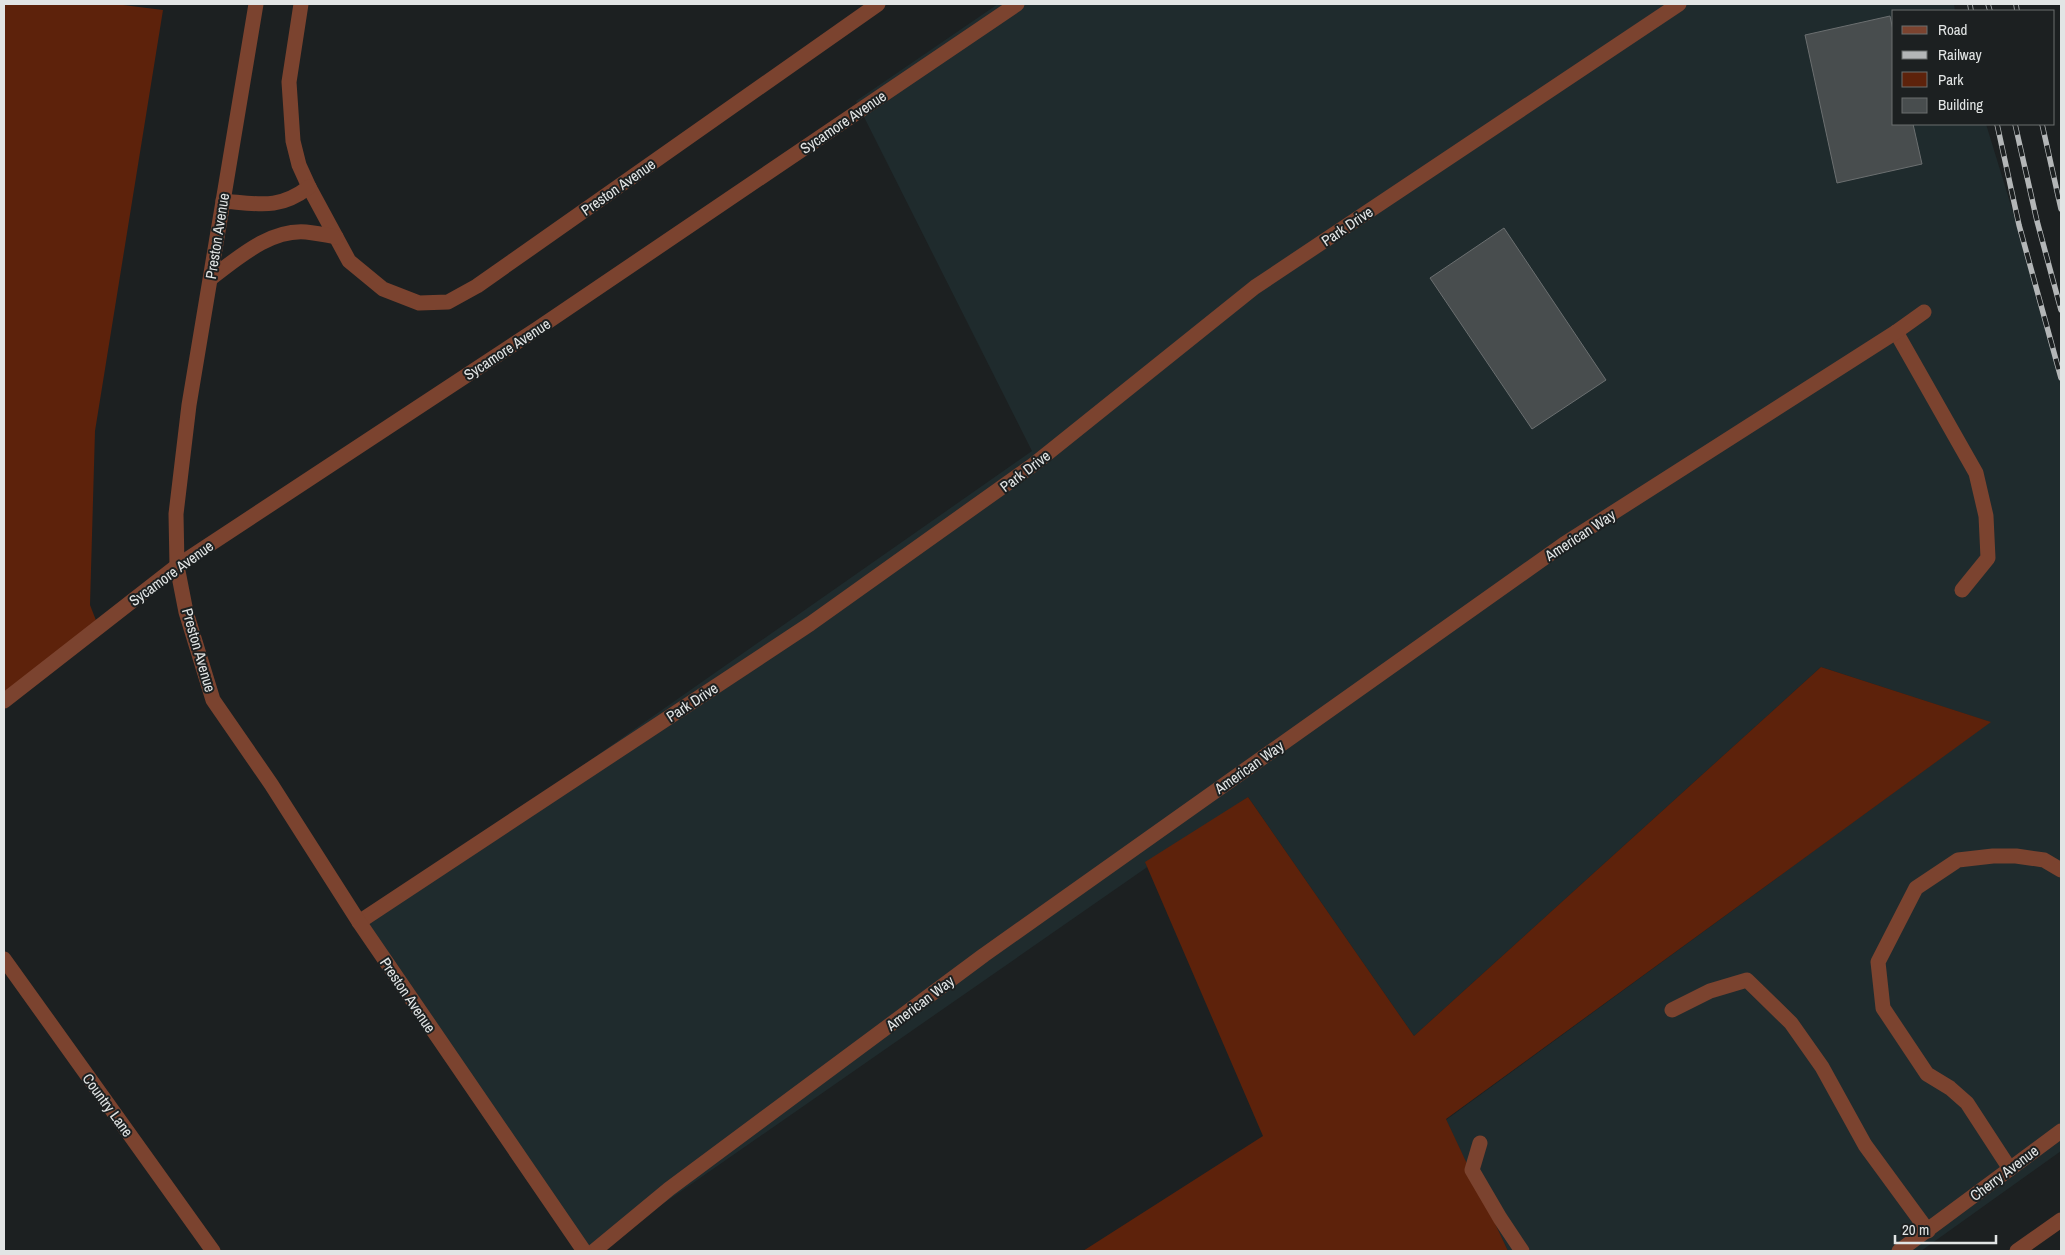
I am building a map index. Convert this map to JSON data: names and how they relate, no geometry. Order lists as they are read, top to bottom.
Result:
{
  "streets": {
    "street": [
      "Sycamore Avenue",
      "Preston Avenue",
      "Park Drive",
      "American Way",
      "Country Lane",
      "Cherry Avenue"
    ]
  },
  "crossings": [
    ["Sycamore Avenue", "Preston Avenue"],
    ["Preston Avenue", "Park Drive"]
  ],
  "legend": [
    "Road",
    "Railway",
    "Park",
    "Building"
  ],
  "scale_bar": "20 m"
}
